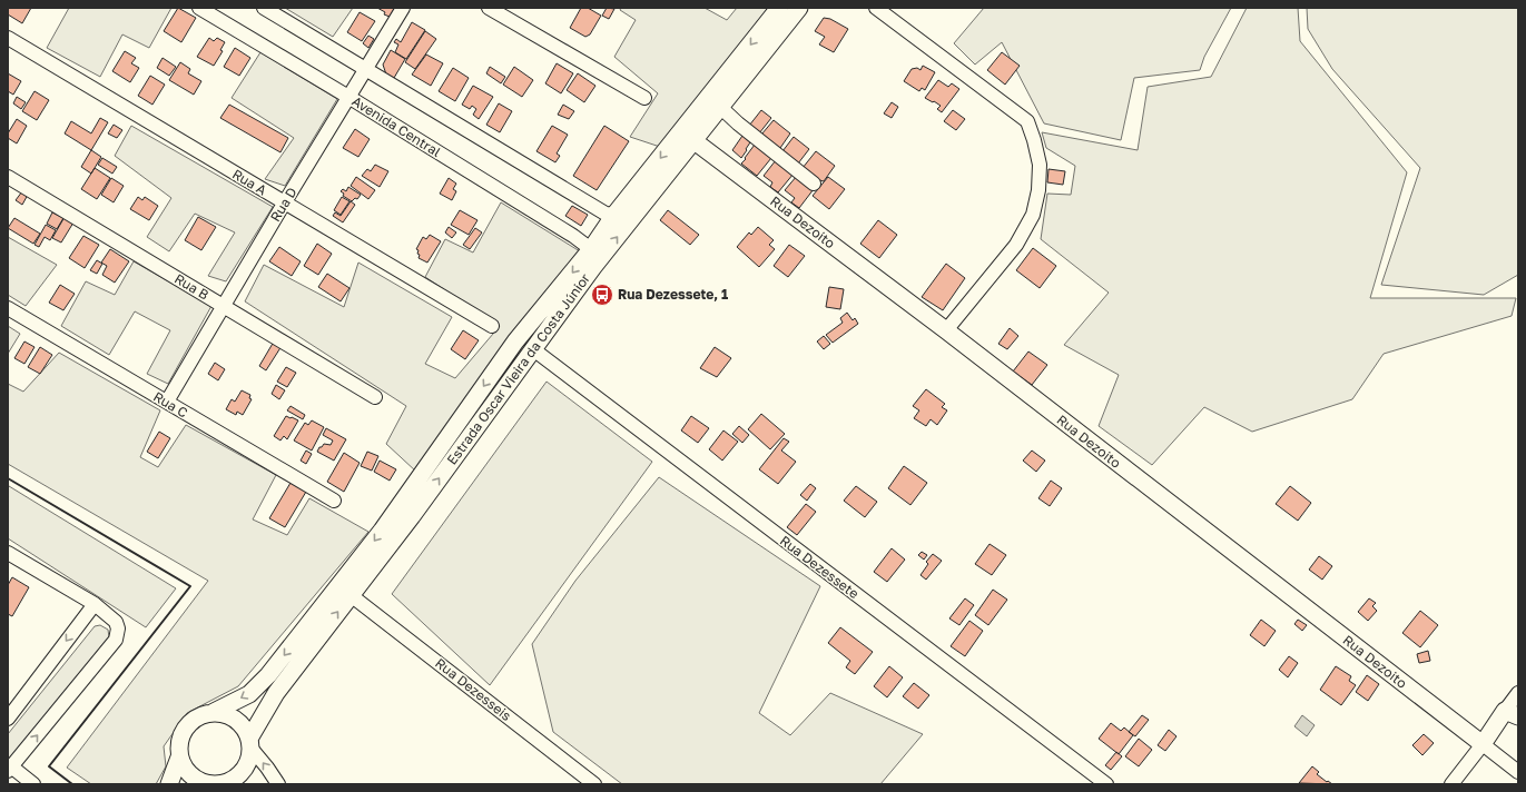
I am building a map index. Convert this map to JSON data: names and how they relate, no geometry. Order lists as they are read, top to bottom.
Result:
{
  "streets": {
    "main road": ["Rua Dezoito", "Estrada Oscar Vieira da Costa Júnior"],
    "street": [
      "Avenida Central",
      "Rua A",
      "Rua D",
      "Rua B",
      "Rua C",
      "Rua Dezessete",
      "Rua Dezesseis"
    ]
  },
  "crossings": [
    ["Avenida Central", "Rua D"],
    ["Avenida Central", "Estrada Oscar Vieira da Costa Júnior"],
    ["Rua A", "Rua D"],
    ["Rua D", "Rua B"],
    ["Rua D", "Rua C"],
    ["Rua Dezoito", "Estrada Oscar Vieira da Costa Júnior"],
    ["Estrada Oscar Vieira da Costa Júnior", "Rua Dezessete"],
    ["Estrada Oscar Vieira da Costa Júnior", "Rua Dezesseis"]
  ],
  "places": {
    "bus stop": ["Rua Dezessete, 1"]
  }
}
